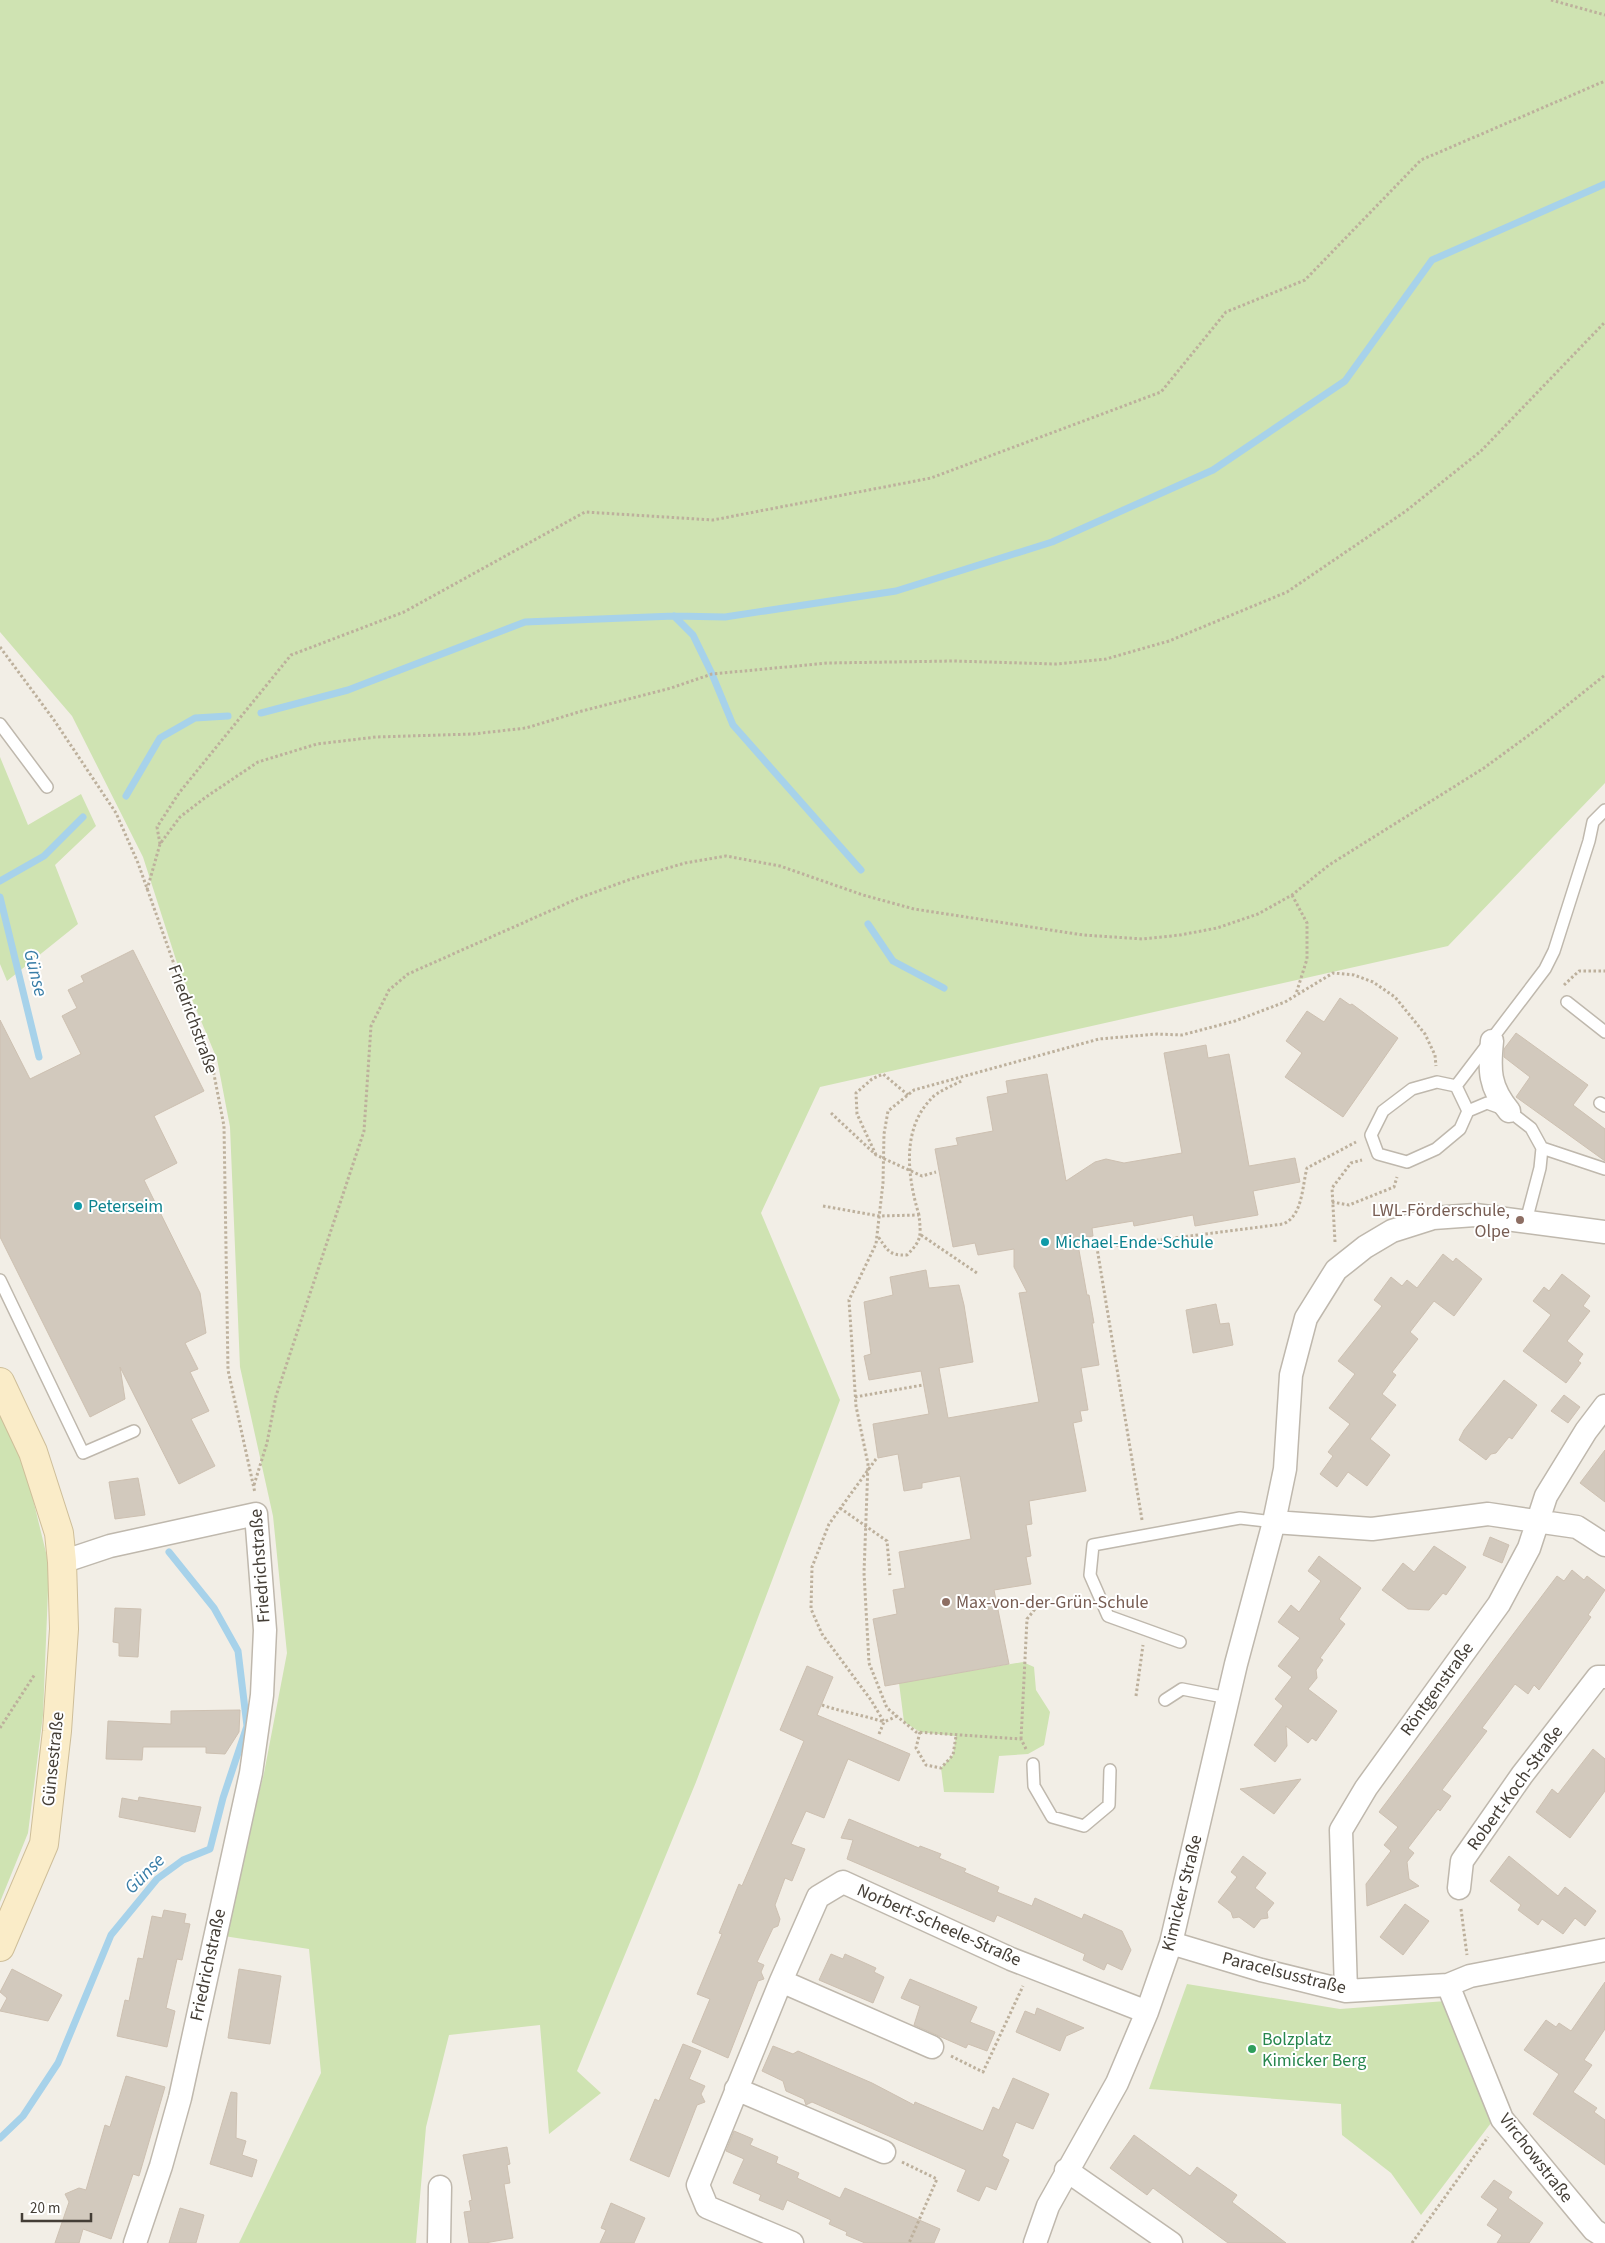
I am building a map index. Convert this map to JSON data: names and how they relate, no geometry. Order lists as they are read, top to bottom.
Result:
{
  "streets": {
    "street": [
      "Friedrichstraße",
      "Röntgenstraße",
      "Günsestraße",
      "Robert-Koch-Straße",
      "Kimicker Straße",
      "Norbert-Scheele-Straße",
      "Paracelsusstraße",
      "Virchowstraße"
    ]
  },
  "crossings": [
    ["Röntgenstraße", "Paracelsusstraße"],
    ["Kimicker Straße", "Norbert-Scheele-Straße"],
    ["Kimicker Straße", "Paracelsusstraße"],
    ["Paracelsusstraße", "Virchowstraße"]
  ],
  "water": ["Günse"],
  "places": [
    "Peterseim",
    "LWL-Förderschule, Olpe",
    "Michael-Ende-Schule",
    "Max-von-der-Grün-Schule",
    "Bolzplatz Kimicker Berg"
  ],
  "scale_bar": "20 m"
}
